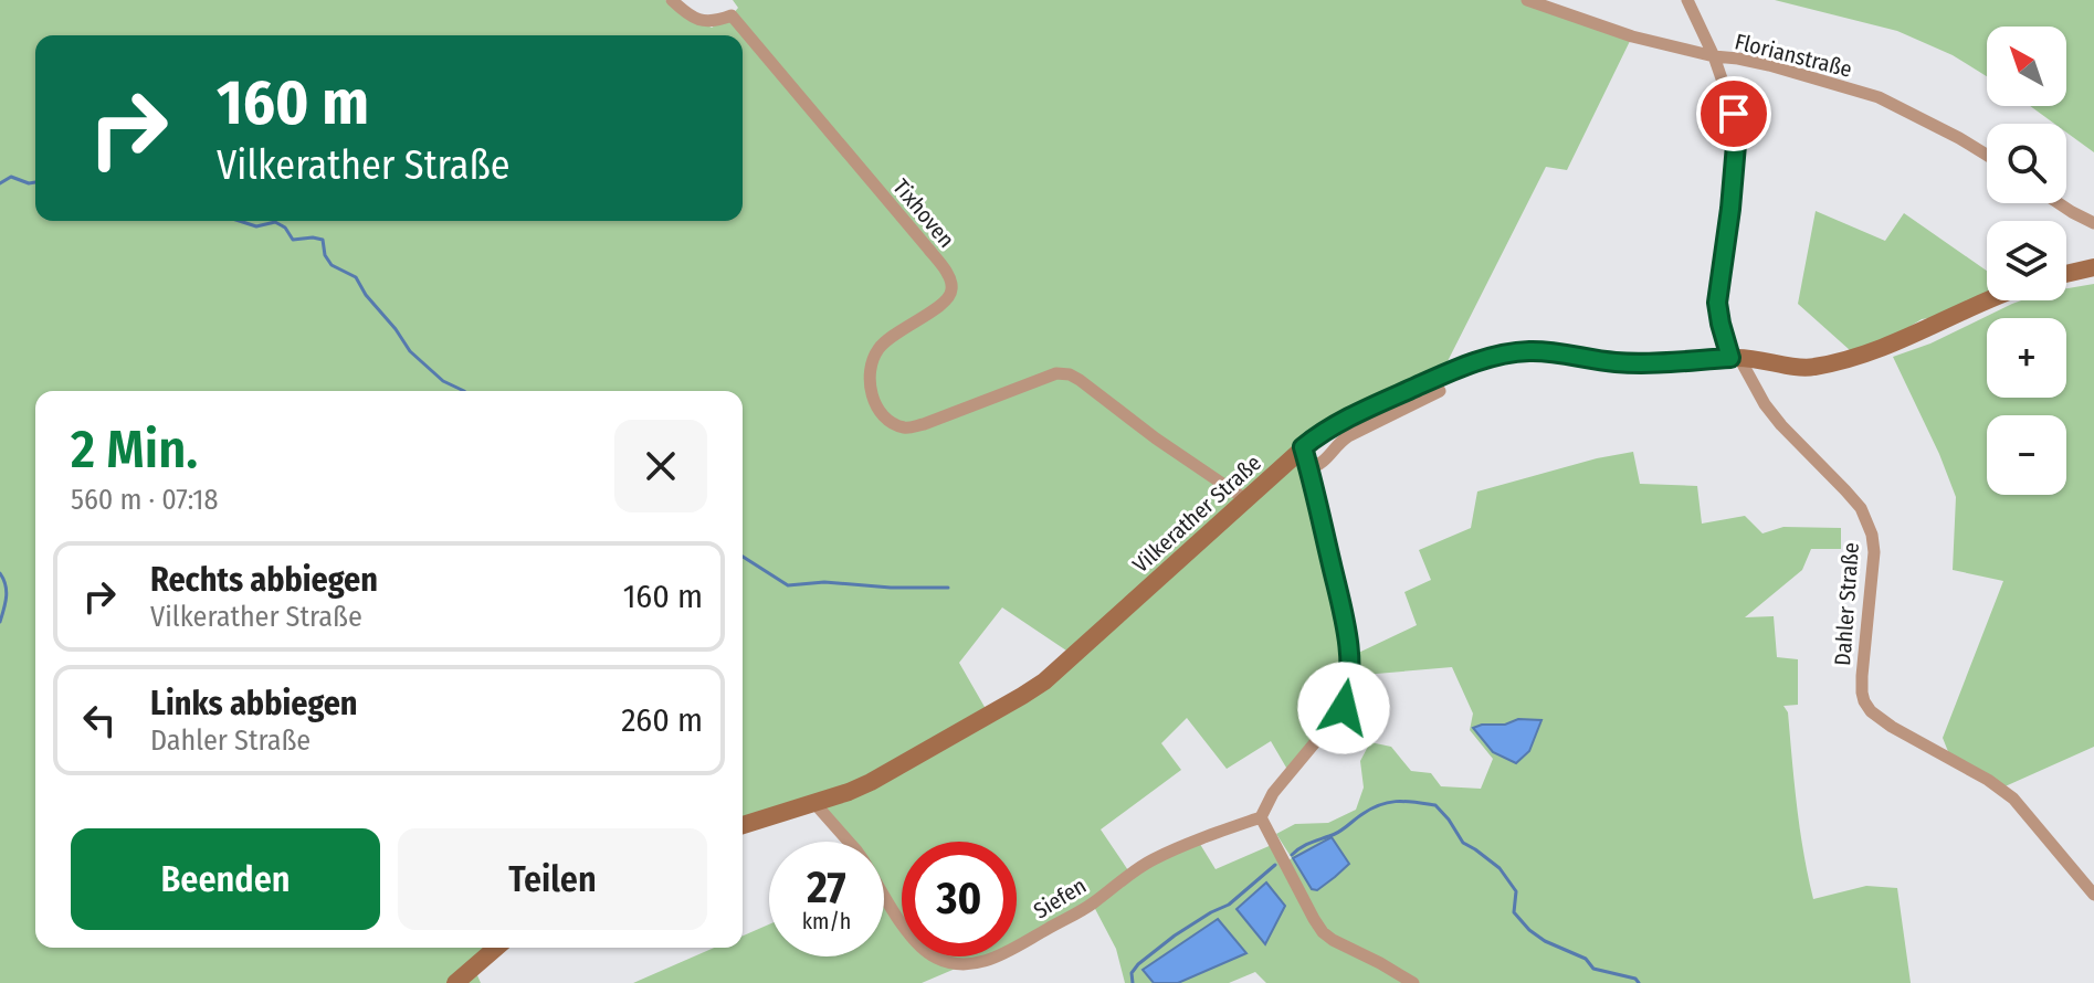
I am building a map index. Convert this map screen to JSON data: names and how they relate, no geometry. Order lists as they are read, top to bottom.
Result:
{
  "streets": {
    "street": [
      "Florianstraße",
      "Tixhoven",
      "Vilkerather Straße",
      "Dahler Straße",
      "Siefen"
    ]
  },
  "crossings": [
    ["Florianstraße", "Dahler Straße"],
    ["Tixhoven", "Vilkerather Straße"],
    ["Vilkerather Straße", "Dahler Straße"],
    ["Vilkerather Straße", "Siefen"]
  ],
  "north": "top left",
  "page": {
    "map_buttons": ["+", "−"],
    "turn": ["160 m", "Vilkerather Straße"],
    "heading": ["2 Min.", "560 m · 07:18"],
    "list": [
      {
        "name": "Rechts abbiegen",
        "note": "Vilkerather Straße",
        "value": "160 m"
      },
      {
        "name": "Links abbiegen",
        "note": "Dahler Straße",
        "value": "260 m"
      }
    ],
    "buttons": ["Beenden", "Teilen"],
    "speed": "27 km/h",
    "limit": "30"
  }
}
